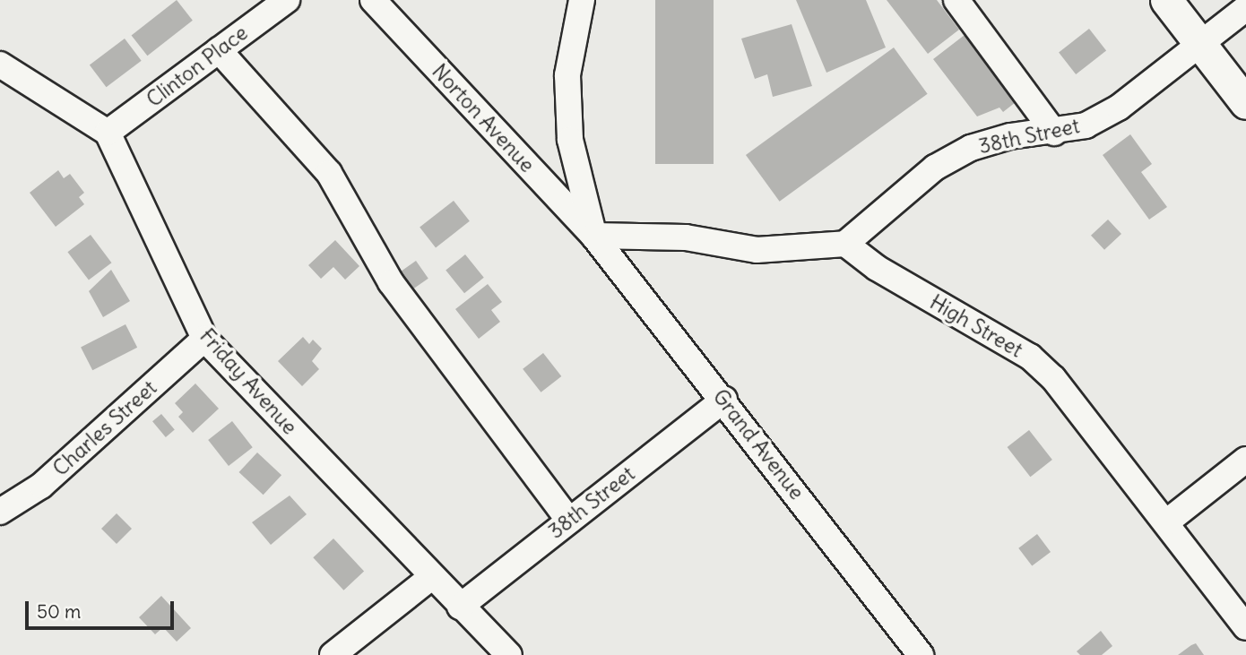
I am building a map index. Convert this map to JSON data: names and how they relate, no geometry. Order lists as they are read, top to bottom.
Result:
{
  "streets": {
    "street": [
      "Clinton Place",
      "Norton Avenue",
      "38th Street",
      "High Street",
      "Friday Avenue",
      "Charles Street",
      "Grand Avenue"
    ]
  },
  "crossings": [
    ["Clinton Place", "Friday Avenue"],
    ["Norton Avenue", "Grand Avenue"],
    ["38th Street", "High Street"],
    ["38th Street", "Friday Avenue"],
    ["38th Street", "Grand Avenue"],
    ["Friday Avenue", "Charles Street"]
  ],
  "scale_bar": "50 m"
}
